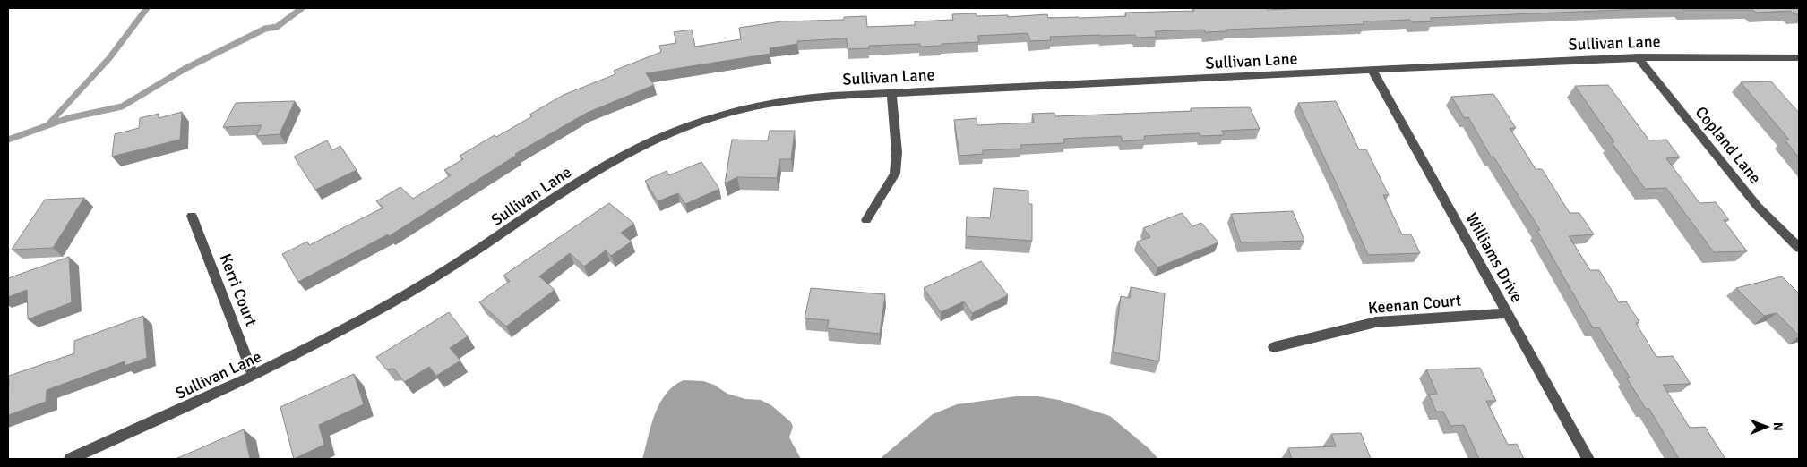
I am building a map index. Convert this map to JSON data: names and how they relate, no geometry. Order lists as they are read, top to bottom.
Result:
{
  "streets": {
    "street": [
      "Sullivan Lane",
      "Copland Lane",
      "Williams Drive",
      "Kerri Court",
      "Keenan Court"
    ]
  },
  "crossings": [
    ["Sullivan Lane", "Copland Lane"],
    ["Sullivan Lane", "Williams Drive"],
    ["Sullivan Lane", "Kerri Court"],
    ["Williams Drive", "Keenan Court"]
  ],
  "north": "right"
}
